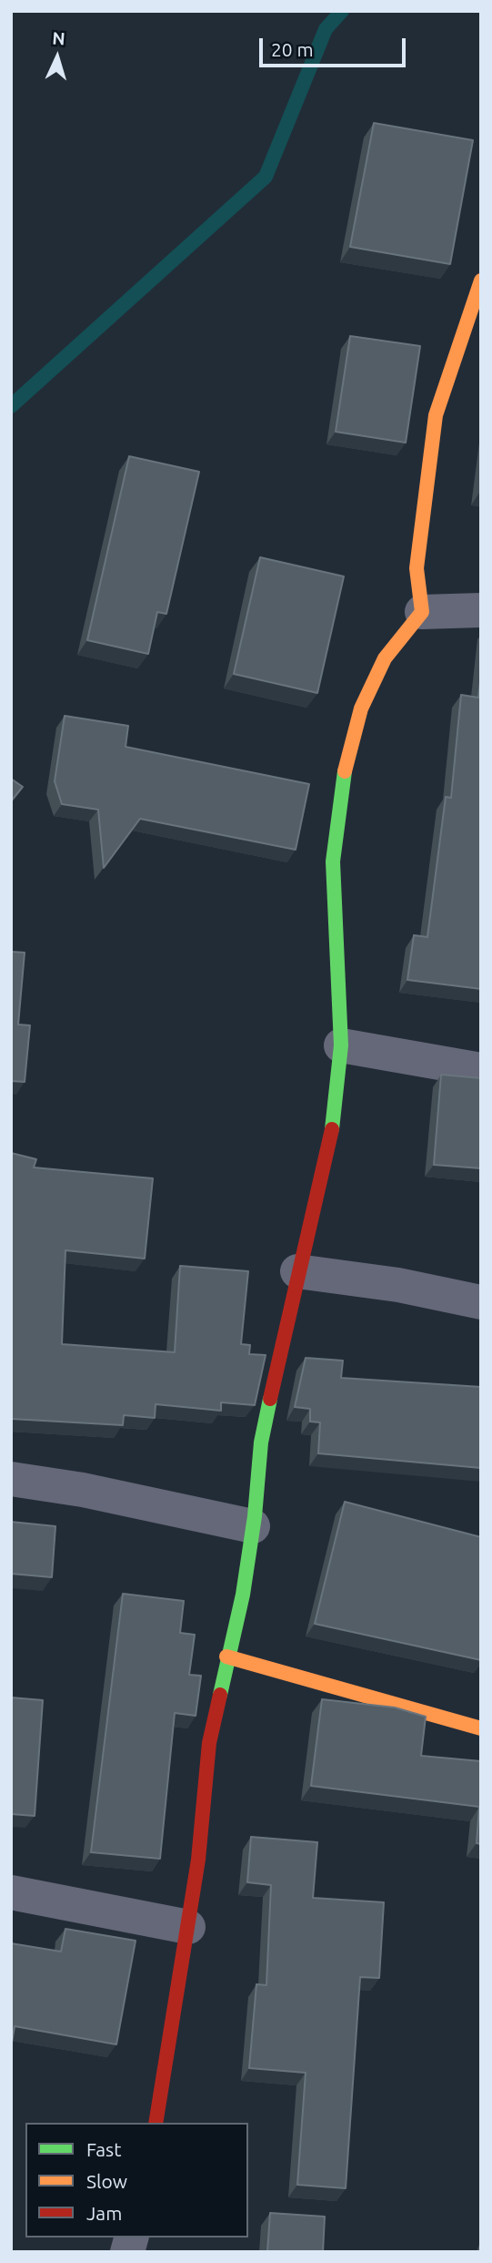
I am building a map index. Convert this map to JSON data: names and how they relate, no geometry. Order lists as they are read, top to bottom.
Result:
{
  "legend": ["Fast", "Slow", "Jam"],
  "scale_bar": "20 m",
  "north": "top"
}
